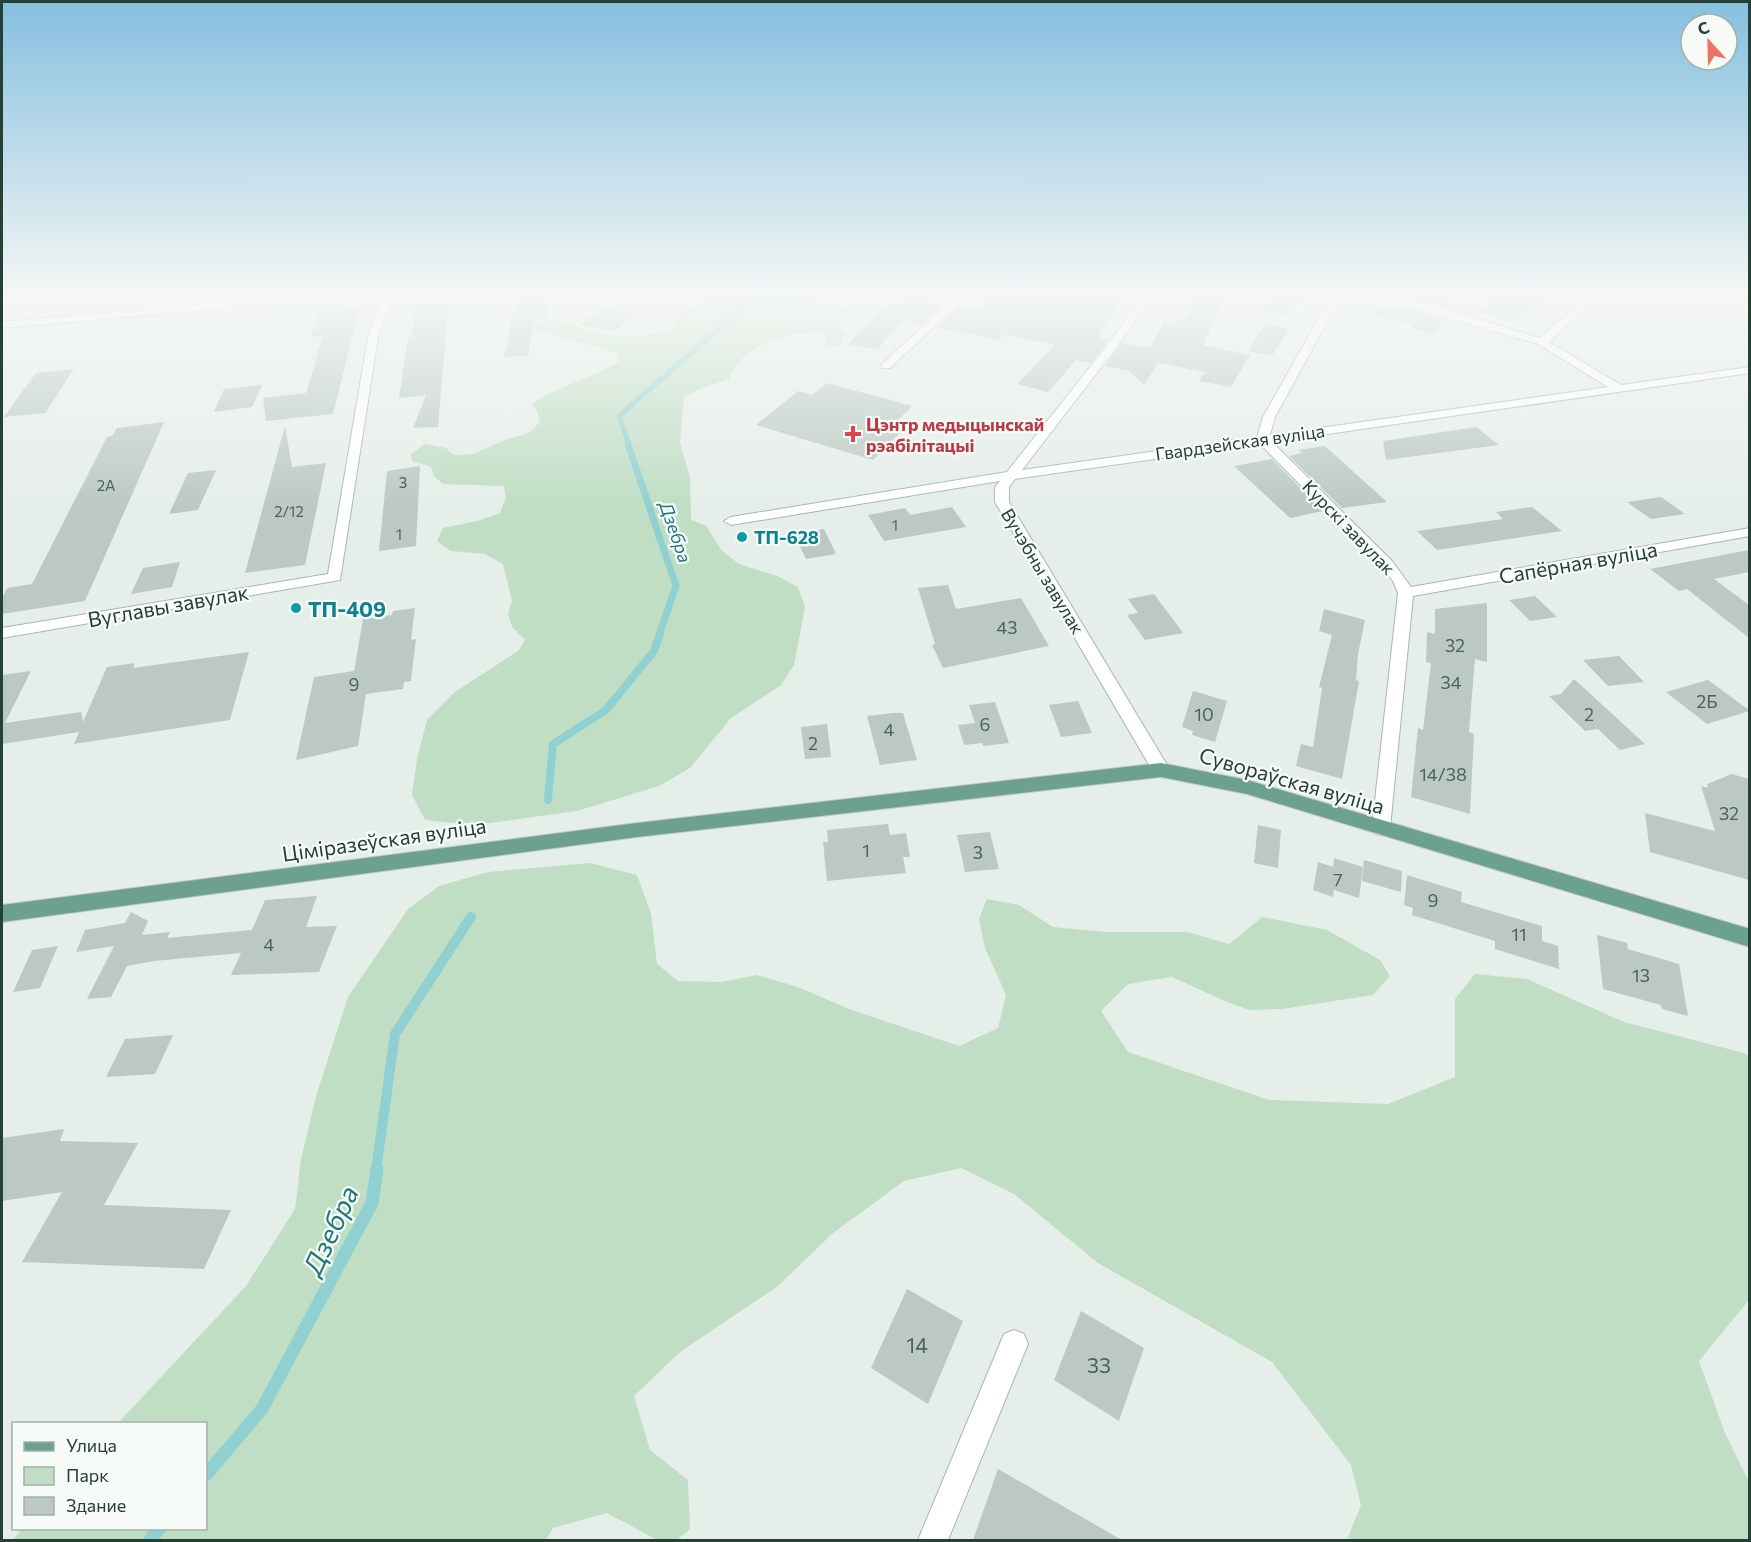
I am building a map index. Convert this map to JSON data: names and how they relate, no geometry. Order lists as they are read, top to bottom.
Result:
{
  "streets": {
    "main road": ["Сувораўская вуліца", "Ціміразеўская вуліца"],
    "street": [
      "Гвардзейская вуліца",
      "Курскі завулак",
      "Сапёрная вуліца",
      "Вучэбны завулак",
      "Вуглавы завулак"
    ]
  },
  "crossings": [
    ["Гвардзейская вуліца", "Курскі завулак"],
    ["Гвардзейская вуліца", "Вучэбны завулак"],
    ["Курскі завулак", "Сапёрная вуліца"],
    ["Курскі завулак", "Сувораўская вуліца"],
    ["Вучэбны завулак", "Сувораўская вуліца"],
    ["Сувораўская вуліца", "Ціміразеўская вуліца"]
  ],
  "water": ["Дзебра"],
  "places": {
    "health": ["Цэнтр медыцынскай рэабілітацыі"],
    "other": ["ТП-628", "ТП-409"]
  },
  "house_numbers": [
    "3",
    "2А",
    "2/12",
    "1",
    "1",
    "43",
    "32",
    "34",
    "9",
    "2Б",
    "10",
    "2",
    "6",
    "4",
    "2",
    "14/38",
    "32",
    "1",
    "3",
    "7",
    "9",
    "11",
    "4",
    "13",
    "14",
    "33"
  ],
  "legend": ["Улица", "Парк", "Здание"],
  "north": "top"
}
